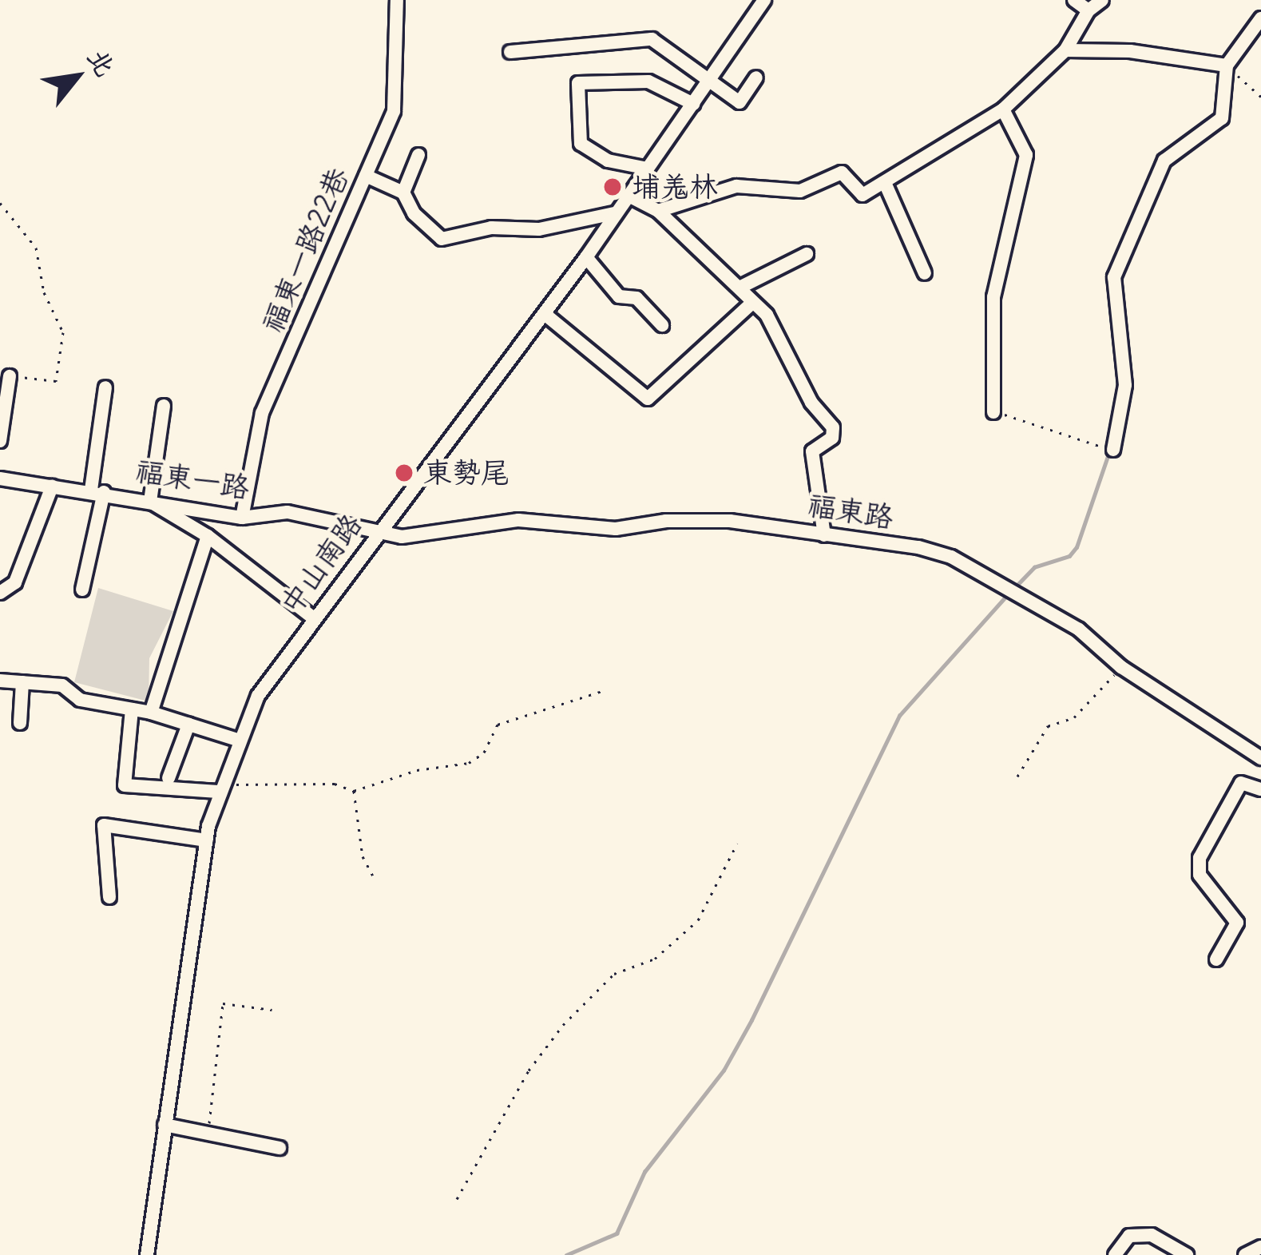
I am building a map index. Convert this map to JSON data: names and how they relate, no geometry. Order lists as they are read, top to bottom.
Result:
{
  "streets": {
    "street": [
      "福東一路22巷",
      "福東一路",
      "福東路",
      "中山南路"
    ]
  },
  "crossings": [
    ["福東一路22巷", "福東一路"],
    ["福東一路", "福東路"],
    ["福東一路", "中山南路"],
    ["福東路", "中山南路"]
  ],
  "places": ["埔羗林", "東勢尾"],
  "north": "top right"
}
